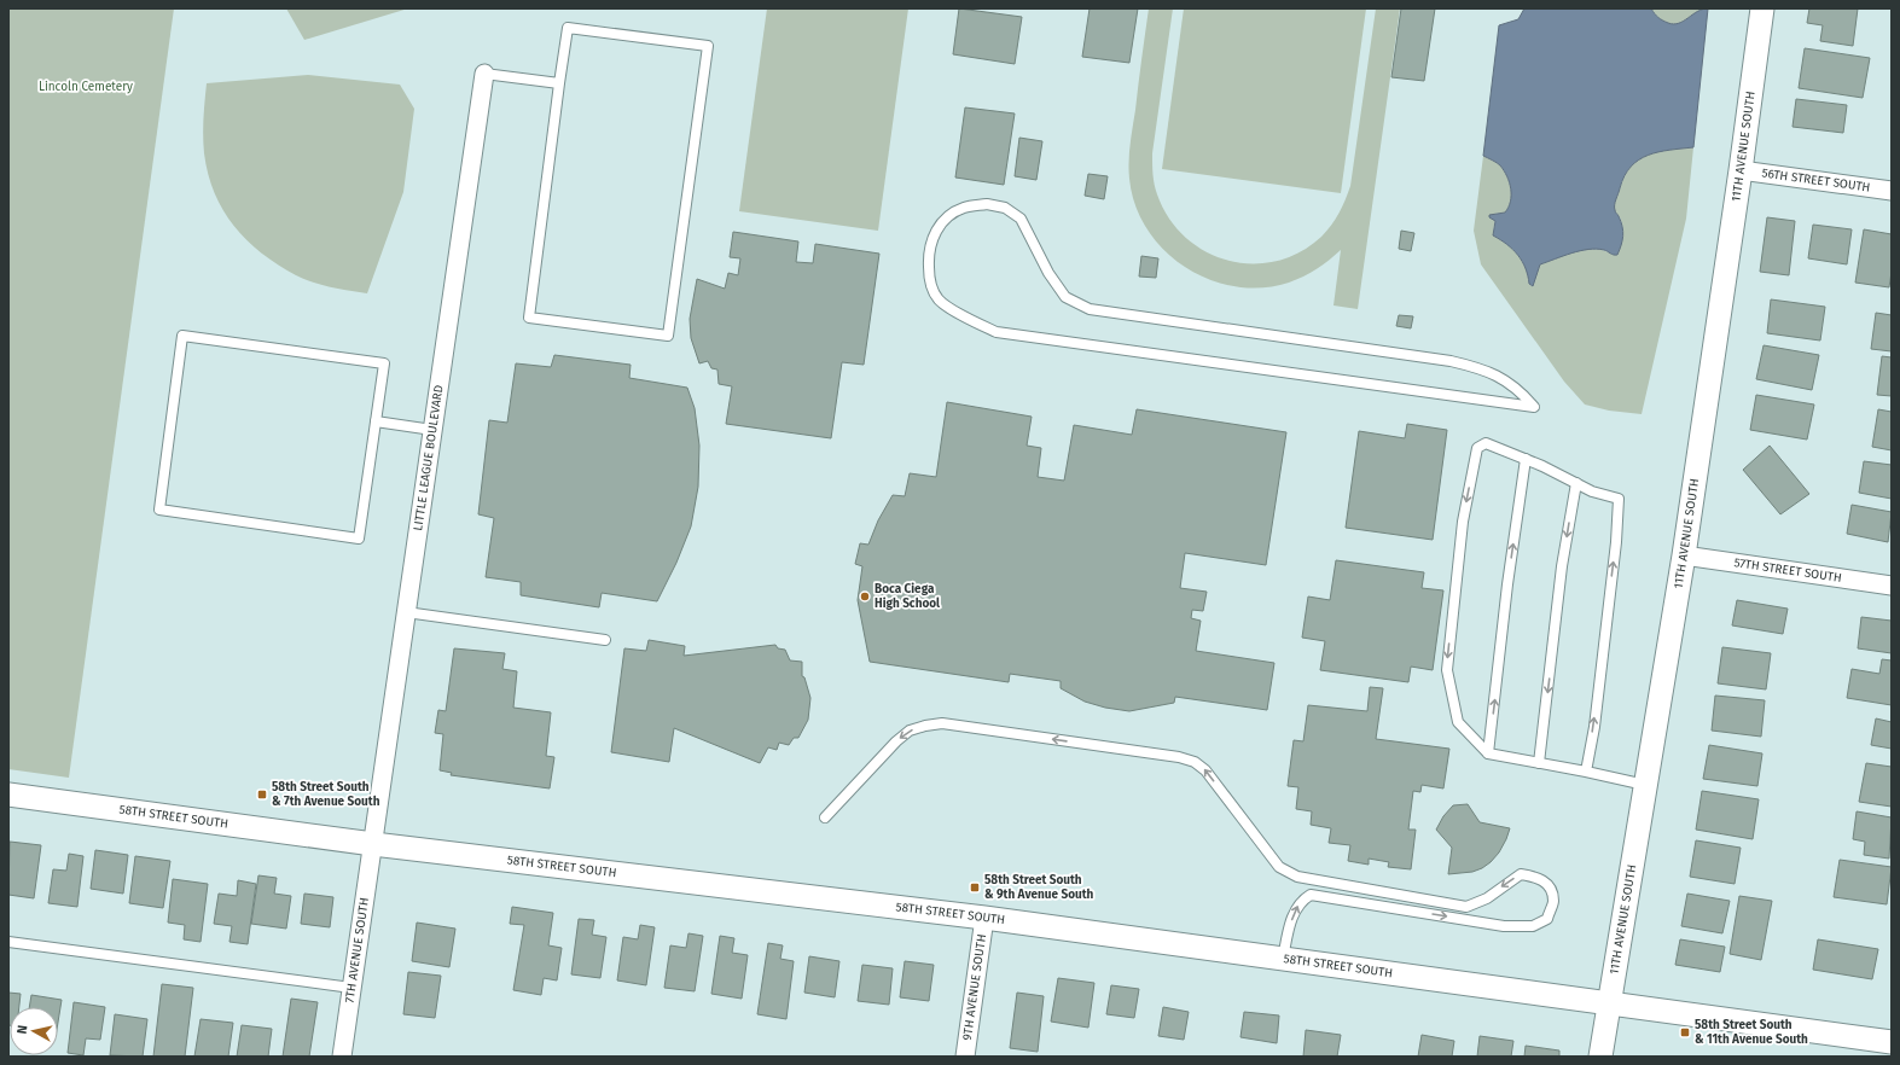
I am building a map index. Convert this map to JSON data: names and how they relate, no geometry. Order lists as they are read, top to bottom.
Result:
{
  "streets": {
    "street": [
      "11TH AVENUE SOUTH",
      "56TH STREET SOUTH",
      "LITTLE LEAGUE BOULEVARD",
      "57TH STREET SOUTH",
      "58TH STREET SOUTH",
      "7TH AVENUE SOUTH",
      "9TH AVENUE SOUTH"
    ]
  },
  "crossings": [
    ["11TH AVENUE SOUTH", "56TH STREET SOUTH"],
    ["11TH AVENUE SOUTH", "57TH STREET SOUTH"],
    ["11TH AVENUE SOUTH", "58TH STREET SOUTH"],
    ["LITTLE LEAGUE BOULEVARD", "58TH STREET SOUTH"],
    ["LITTLE LEAGUE BOULEVARD", "7TH AVENUE SOUTH"],
    ["58TH STREET SOUTH", "7TH AVENUE SOUTH"],
    ["58TH STREET SOUTH", "9TH AVENUE SOUTH"]
  ],
  "parks": ["Lincoln Cemetery"],
  "places": {
    "other": ["Boca Ciega High School"],
    "transit": ["58th Street South & 7th Avenue South", "58th Street South & 9th Avenue South", "58th Street South & 11th Avenue South"]
  },
  "north": "left"
}
